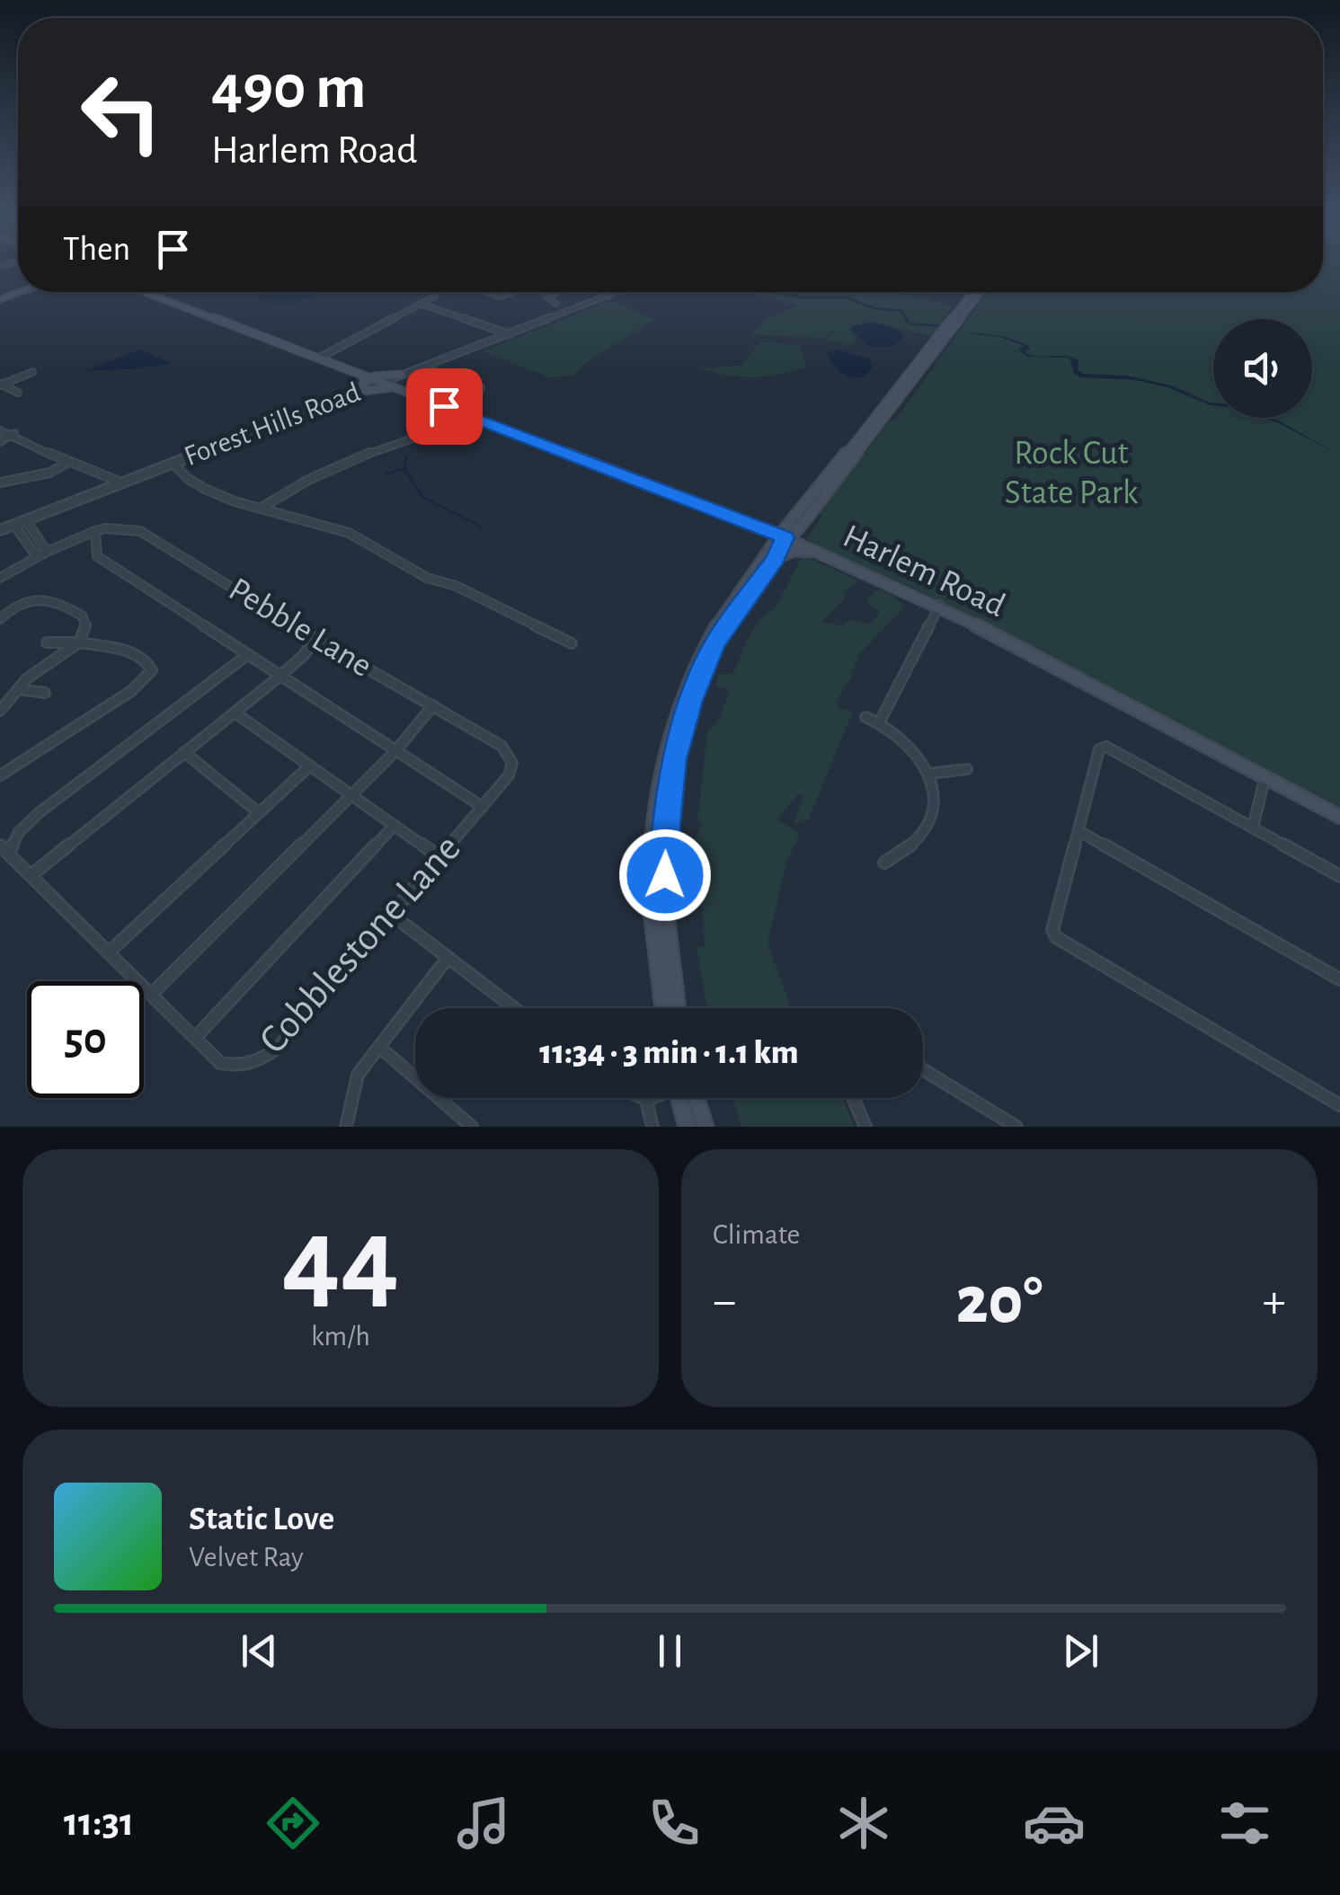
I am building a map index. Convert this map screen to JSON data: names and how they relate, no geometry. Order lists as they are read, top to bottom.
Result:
{
  "streets": {
    "main road": ["Harlem Road"],
    "street": ["Forest Hills Road", "Pebble Lane", "Cobblestone Lane"]
  },
  "crossings": [
    ["Forest Hills Road", "Harlem Road"],
    ["Pebble Lane", "Cobblestone Lane"]
  ],
  "parks": ["Rock Cut State Park"],
  "page": {
    "turn": ["490 m", "Harlem Road"],
    "then": "Then",
    "limit": "50",
    "trip": "11:34 · 3 min · 1.1 km",
    "tile": [
      ["44", "km/h"],
      "Climate"
    ],
    "heat": ["−", "20°", "+"],
    "song": ["Static Love", "Velvet Ray"],
    "tabs": "11:31"
  }
}
